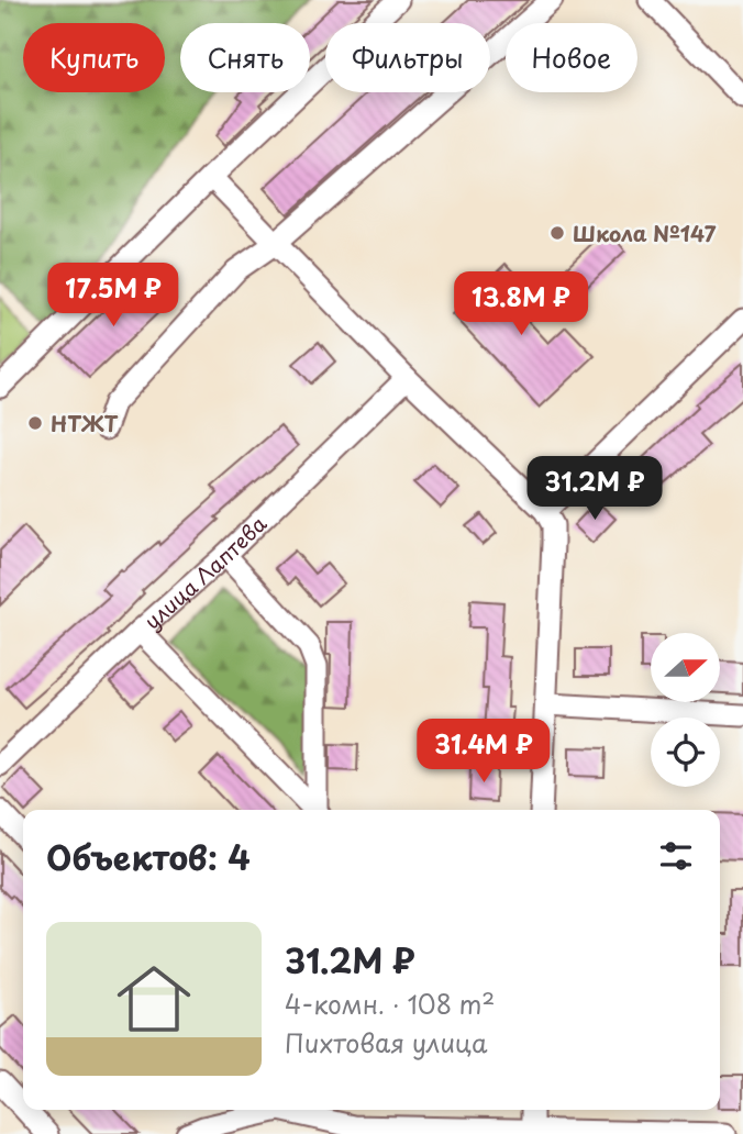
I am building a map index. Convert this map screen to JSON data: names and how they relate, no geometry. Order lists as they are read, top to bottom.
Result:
{
  "streets": {
    "street": ["улица Лаптева"]
  },
  "places": ["Школа №147", "НТЖТ"],
  "north": "right",
  "page": {
    "chip": [
      "Купить",
      "Снять",
      "Фильтры",
      "Новое"
    ],
    "price": [
      "17.5M ₽",
      "13.8M ₽",
      "31.2M ₽",
      "31.4M ₽"
    ],
    "heading": "Объектов: 4",
    "list": [
      {
        "name": "31.2M ₽",
        "note": "4-комн. · 108 m² · Пихтовая улица"
      }
    ]
  }
}
